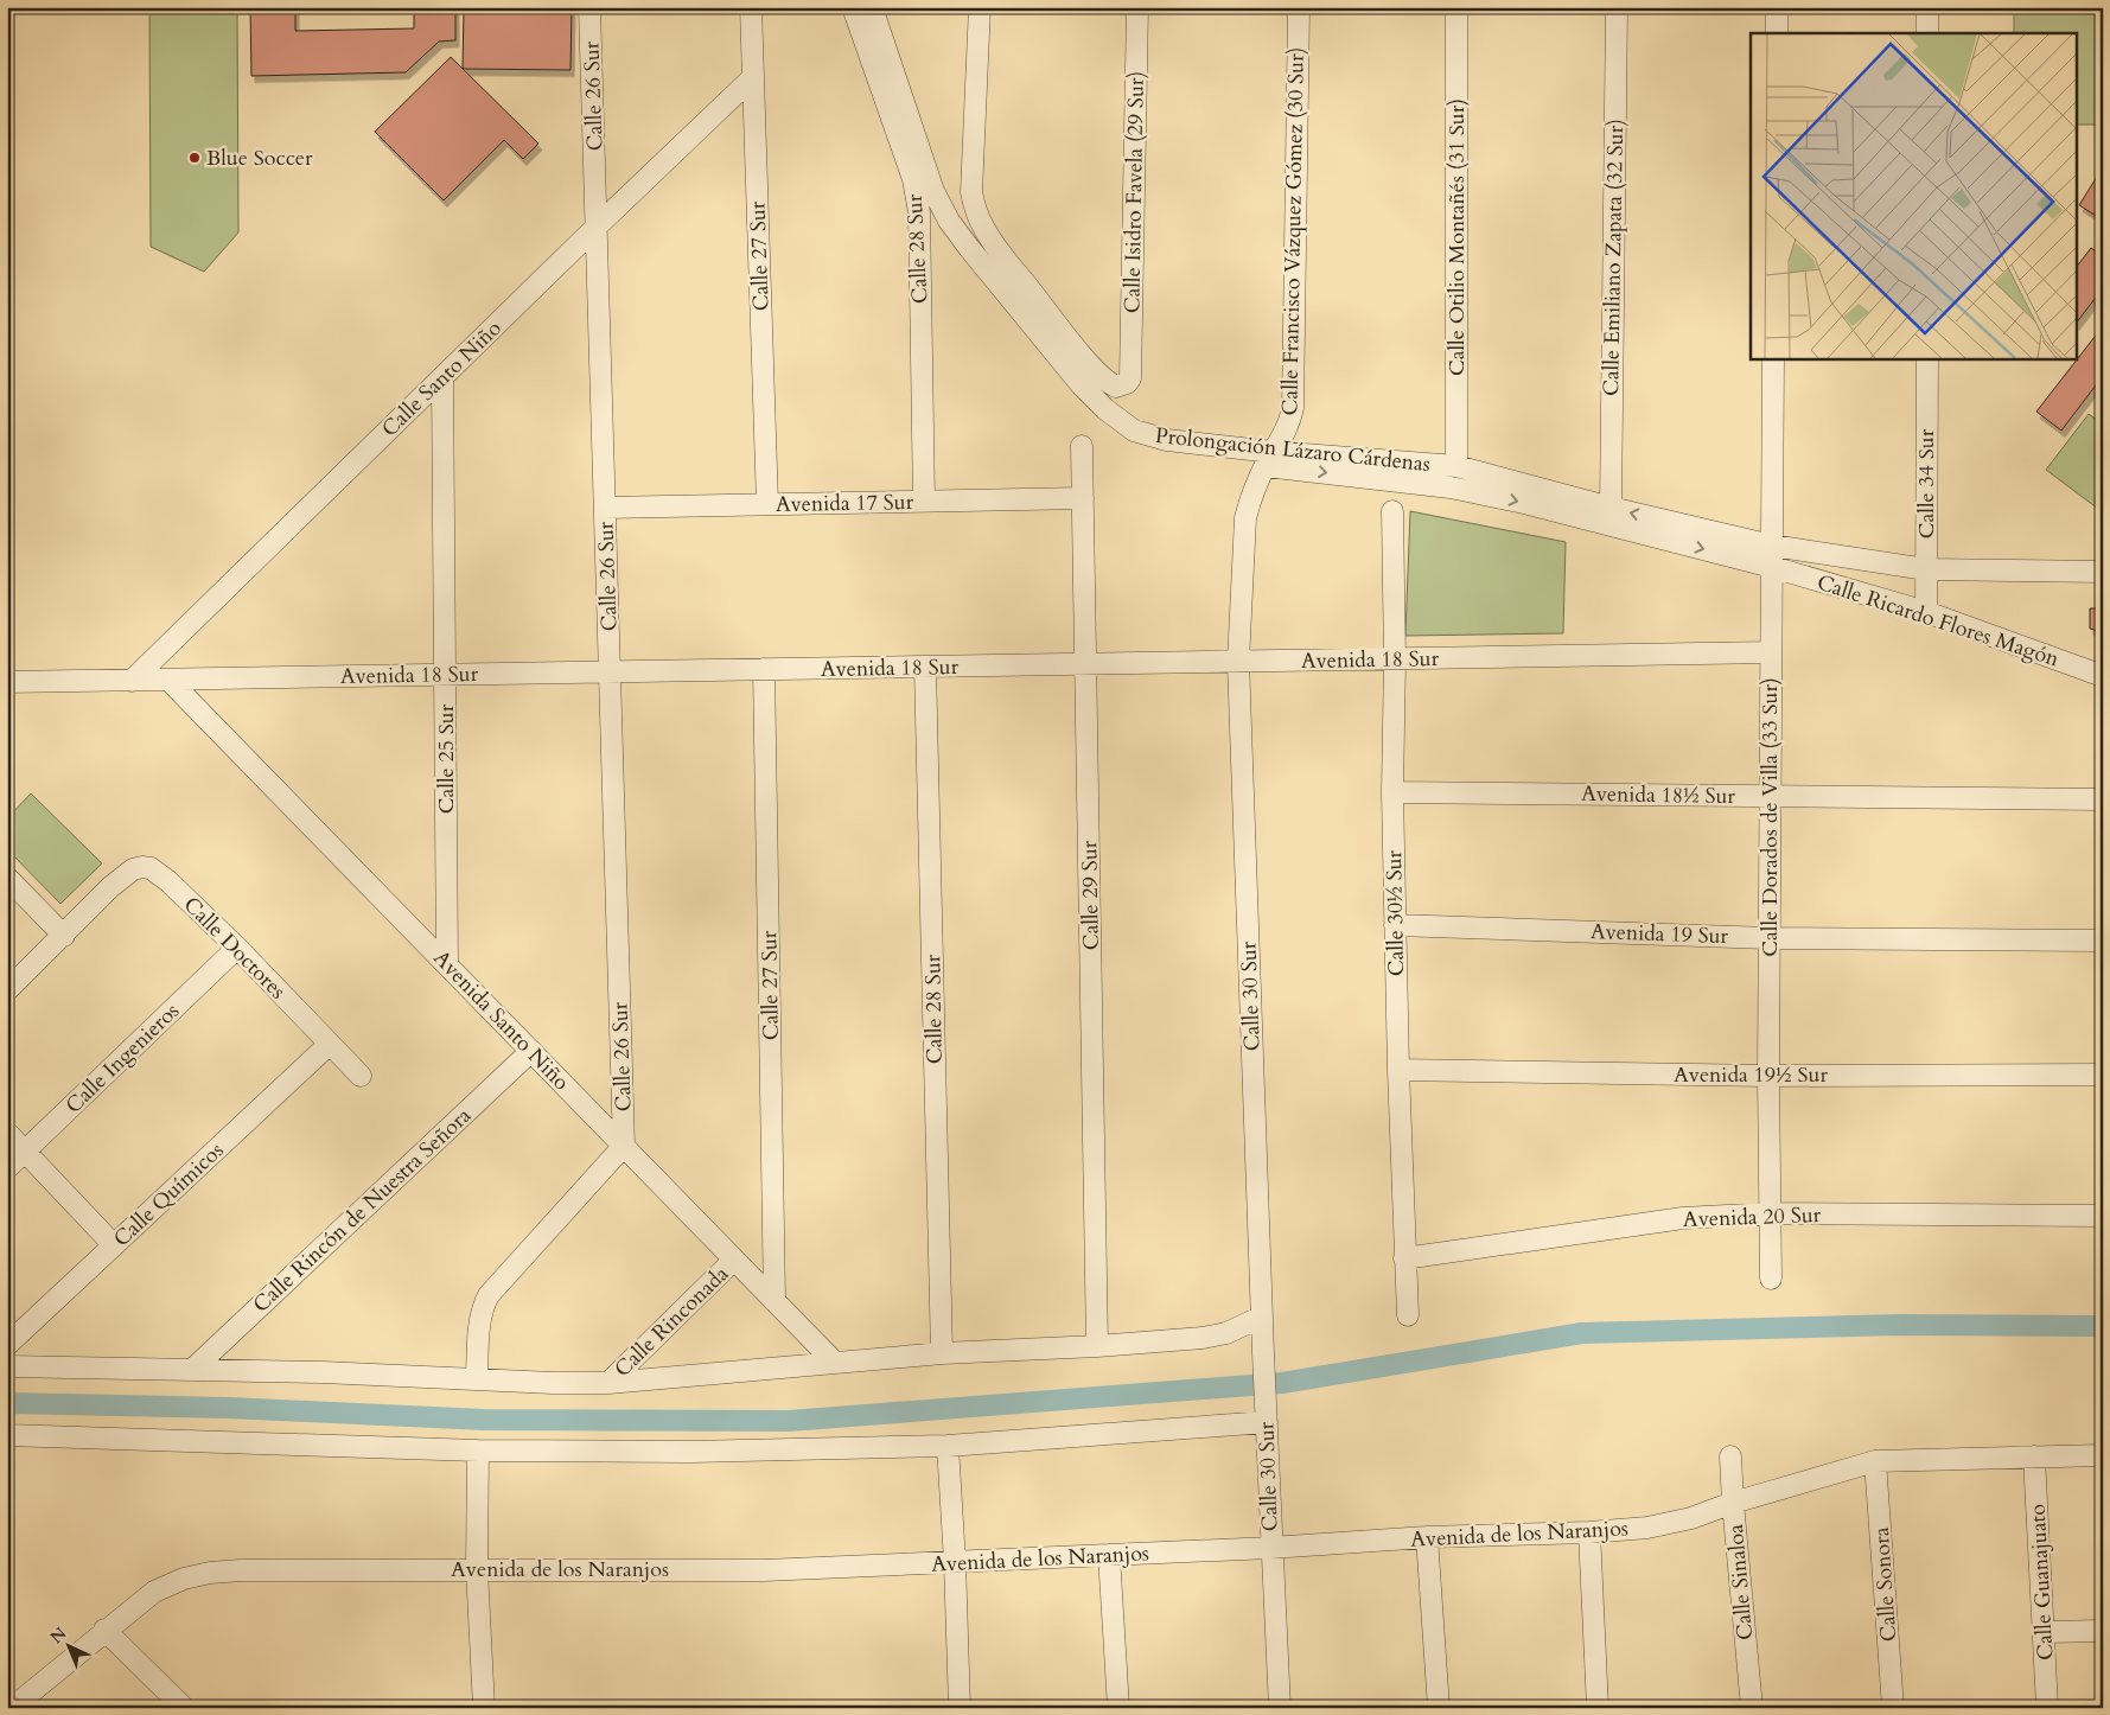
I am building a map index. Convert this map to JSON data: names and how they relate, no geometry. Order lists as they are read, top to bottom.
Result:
{
  "streets": {
    "street": [
      "Calle 26 Sur",
      "Calle Isidro Favela (29 Sur)",
      "Calle Francisco Vázquez Gómez (30 Sur)",
      "Calle Otilio Montañés (31 Sur)",
      "Calle 28 Sur",
      "Calle 27 Sur",
      "Calle Emiliano Zapata (32 Sur)",
      "Calle Santo Niño",
      "Prolongación Lázaro Cárdenas",
      "Calle 34 Sur",
      "Avenida 17 Sur",
      "Calle Ricardo Flores Magón",
      "Avenida 18 Sur",
      "Calle 25 Sur",
      "Avenida 18½ Sur",
      "Calle Dorados de Villa (33 Sur)",
      "Calle 29 Sur",
      "Calle 30½ Sur",
      "Avenida 19 Sur",
      "Calle Doctores",
      "Calle 30 Sur",
      "Avenida Santo Niño",
      "Calle Ingenieros",
      "Avenida 19½ Sur",
      "Calle Químicos",
      "Calle Rincón de Nuestra Señora",
      "Avenida 20 Sur",
      "Calle Rinconada",
      "Avenida de los Naranjos",
      "Calle Sinaloa",
      "Calle Guanajuato",
      "Calle Sonora"
    ]
  },
  "crossings": [
    ["Calle 26 Sur", "Calle Santo Niño"],
    ["Calle 26 Sur", "Avenida 17 Sur"],
    ["Calle 26 Sur", "Avenida 18 Sur"],
    ["Calle 26 Sur", "Avenida Santo Niño"],
    ["Calle Francisco Vázquez Gómez (30 Sur)", "Prolongación Lázaro Cárdenas"],
    ["Calle Francisco Vázquez Gómez (30 Sur)", "Calle 30 Sur"],
    ["Calle Otilio Montañés (31 Sur)", "Prolongación Lázaro Cárdenas"],
    ["Calle 28 Sur", "Avenida 17 Sur"],
    ["Calle 28 Sur", "Avenida 18 Sur"],
    ["Calle 27 Sur", "Calle Santo Niño"],
    ["Calle 27 Sur", "Avenida 17 Sur"],
    ["Calle 27 Sur", "Avenida 18 Sur"],
    ["Calle 27 Sur", "Avenida Santo Niño"],
    ["Calle Emiliano Zapata (32 Sur)", "Prolongación Lázaro Cárdenas"],
    ["Calle Santo Niño", "Avenida 18 Sur"],
    ["Calle Santo Niño", "Calle 25 Sur"],
    ["Prolongación Lázaro Cárdenas", "Calle Ricardo Flores Magón"],
    ["Prolongación Lázaro Cárdenas", "Calle Dorados de Villa (33 Sur)"],
    ["Prolongación Lázaro Cárdenas", "Calle 30 Sur"],
    ["Calle 34 Sur", "Calle Ricardo Flores Magón"],
    ["Avenida 17 Sur", "Calle 29 Sur"],
    ["Calle Ricardo Flores Magón", "Calle Dorados de Villa (33 Sur)"],
    ["Avenida 18 Sur", "Calle 25 Sur"],
    ["Avenida 18 Sur", "Calle Dorados de Villa (33 Sur)"],
    ["Avenida 18 Sur", "Calle 29 Sur"],
    ["Avenida 18 Sur", "Calle 30½ Sur"],
    ["Avenida 18 Sur", "Calle 30 Sur"],
    ["Avenida 18 Sur", "Avenida Santo Niño"],
    ["Calle 25 Sur", "Avenida Santo Niño"],
    ["Avenida 18½ Sur", "Calle Dorados de Villa (33 Sur)"],
    ["Avenida 18½ Sur", "Calle 30½ Sur"],
    ["Calle Dorados de Villa (33 Sur)", "Avenida 19 Sur"],
    ["Calle Dorados de Villa (33 Sur)", "Avenida 19½ Sur"],
    ["Calle Dorados de Villa (33 Sur)", "Avenida 20 Sur"],
    ["Calle 30½ Sur", "Avenida 19 Sur"],
    ["Calle 30½ Sur", "Avenida 19½ Sur"],
    ["Calle 30½ Sur", "Avenida 20 Sur"],
    ["Calle Doctores", "Calle Ingenieros"],
    ["Calle Doctores", "Calle Químicos"],
    ["Calle 30 Sur", "Avenida de los Naranjos"],
    ["Avenida Santo Niño", "Calle Rincón de Nuestra Señora"],
    ["Avenida Santo Niño", "Calle Rinconada"],
    ["Avenida de los Naranjos", "Calle Sinaloa"],
    ["Avenida de los Naranjos", "Calle Guanajuato"],
    ["Avenida de los Naranjos", "Calle Sonora"]
  ],
  "places": ["Blue Soccer"],
  "north": "top left"
}
